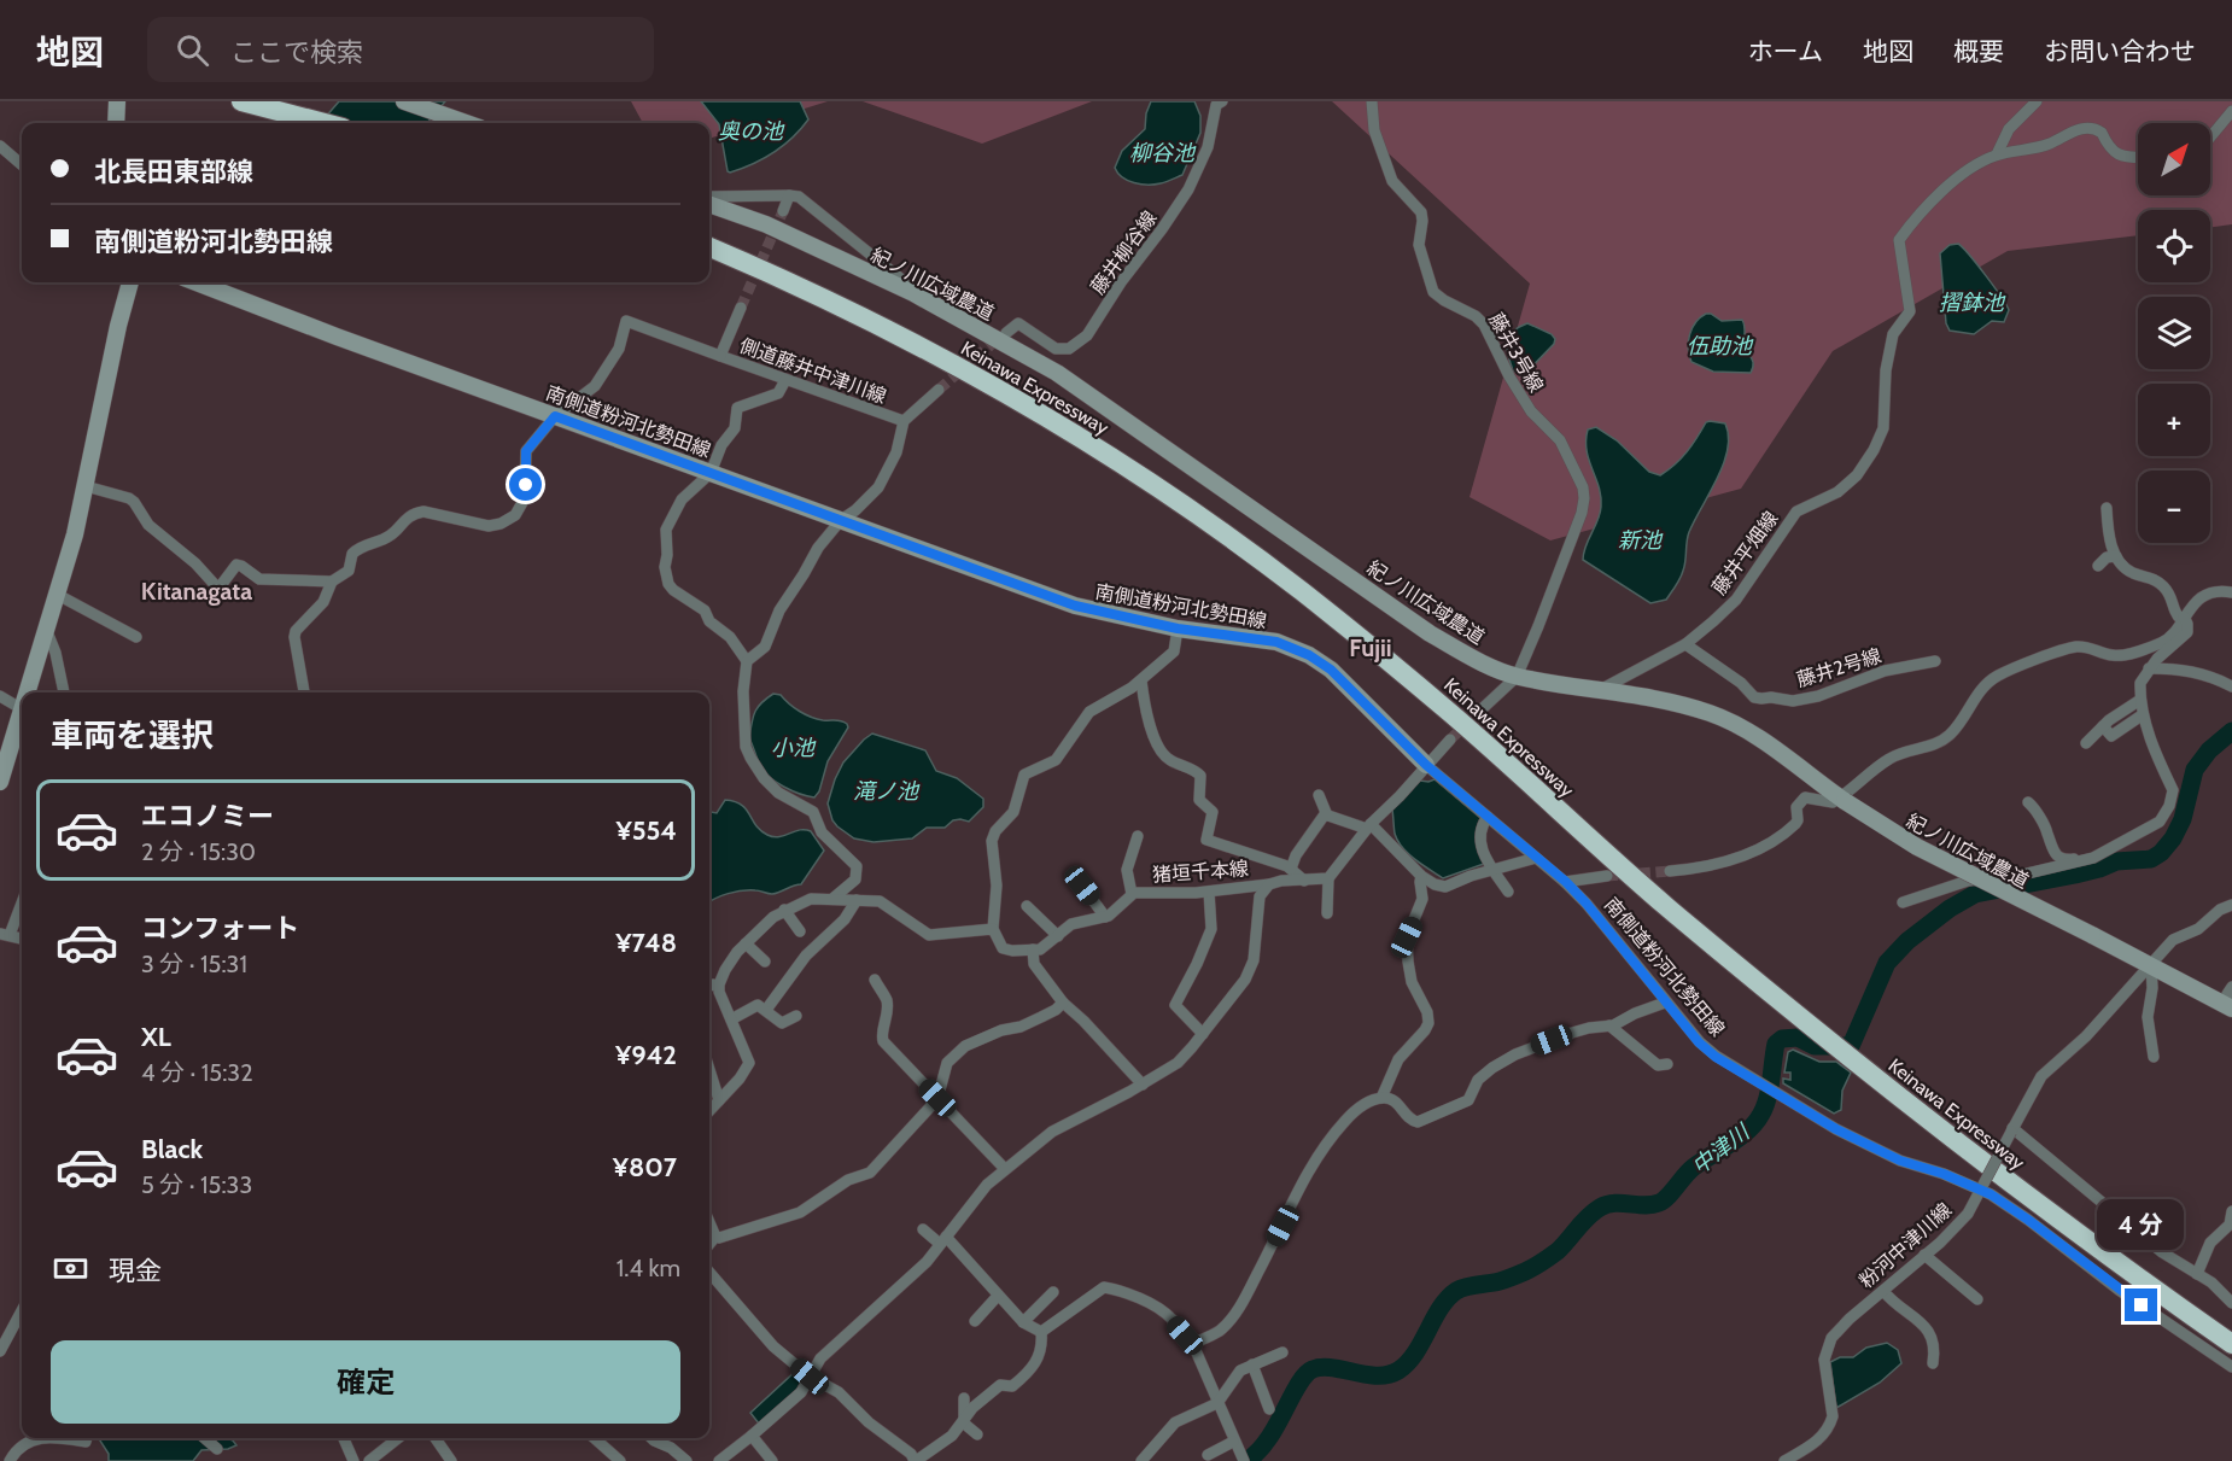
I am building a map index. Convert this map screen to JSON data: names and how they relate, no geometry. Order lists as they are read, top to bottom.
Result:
{
  "streets": {
    "highway": ["Keinawa Expressway"],
    "street": [
      "藤井柳谷線",
      "紀ノ川広域農道",
      "藤井3号線",
      "側道藤井中津川線",
      "南側道粉河北勢田線",
      "藤井平畑線",
      "藤井2号線",
      "猪垣千本線",
      "粉河中津川線"
    ]
  },
  "crossings": [
    ["紀ノ川広域農道", "藤井3号線"],
    ["紀ノ川広域農道", "藤井平畑線"],
    ["紀ノ川広域農道", "粉河中津川線"],
    ["藤井平畑線", "藤井2号線"]
  ],
  "districts": ["Kitanagata", "Fujii"],
  "water": [
    "奥の池",
    "柳谷池",
    "摺鉢池",
    "伍助池",
    "新池",
    "小池",
    "滝ノ池",
    "中津川"
  ],
  "north": "top right",
  "page": {
    "header": "地図",
    "search": "ここで検索",
    "nav": [
      "ホーム",
      "地図",
      "概要",
      "お問い合わせ"
    ],
    "map_buttons": ["+", "−"],
    "banner": ["北長田東部線", "南側道粉河北勢田線"],
    "heading": "車両を選択",
    "list": [
      {
        "name": "エコノミー",
        "note": "2 分 · 15:30",
        "value": "¥554"
      },
      {
        "name": "コンフォート",
        "note": "3 分 · 15:31",
        "value": "¥748"
      },
      {
        "name": "XL",
        "note": "4 分 · 15:32",
        "value": "¥942"
      },
      {
        "name": "Black",
        "note": "5 分 · 15:33",
        "value": "¥807"
      }
    ],
    "bubble": "4 分",
    "pay": ["現金", "1.4 km"],
    "buttons": "確定"
  }
}
